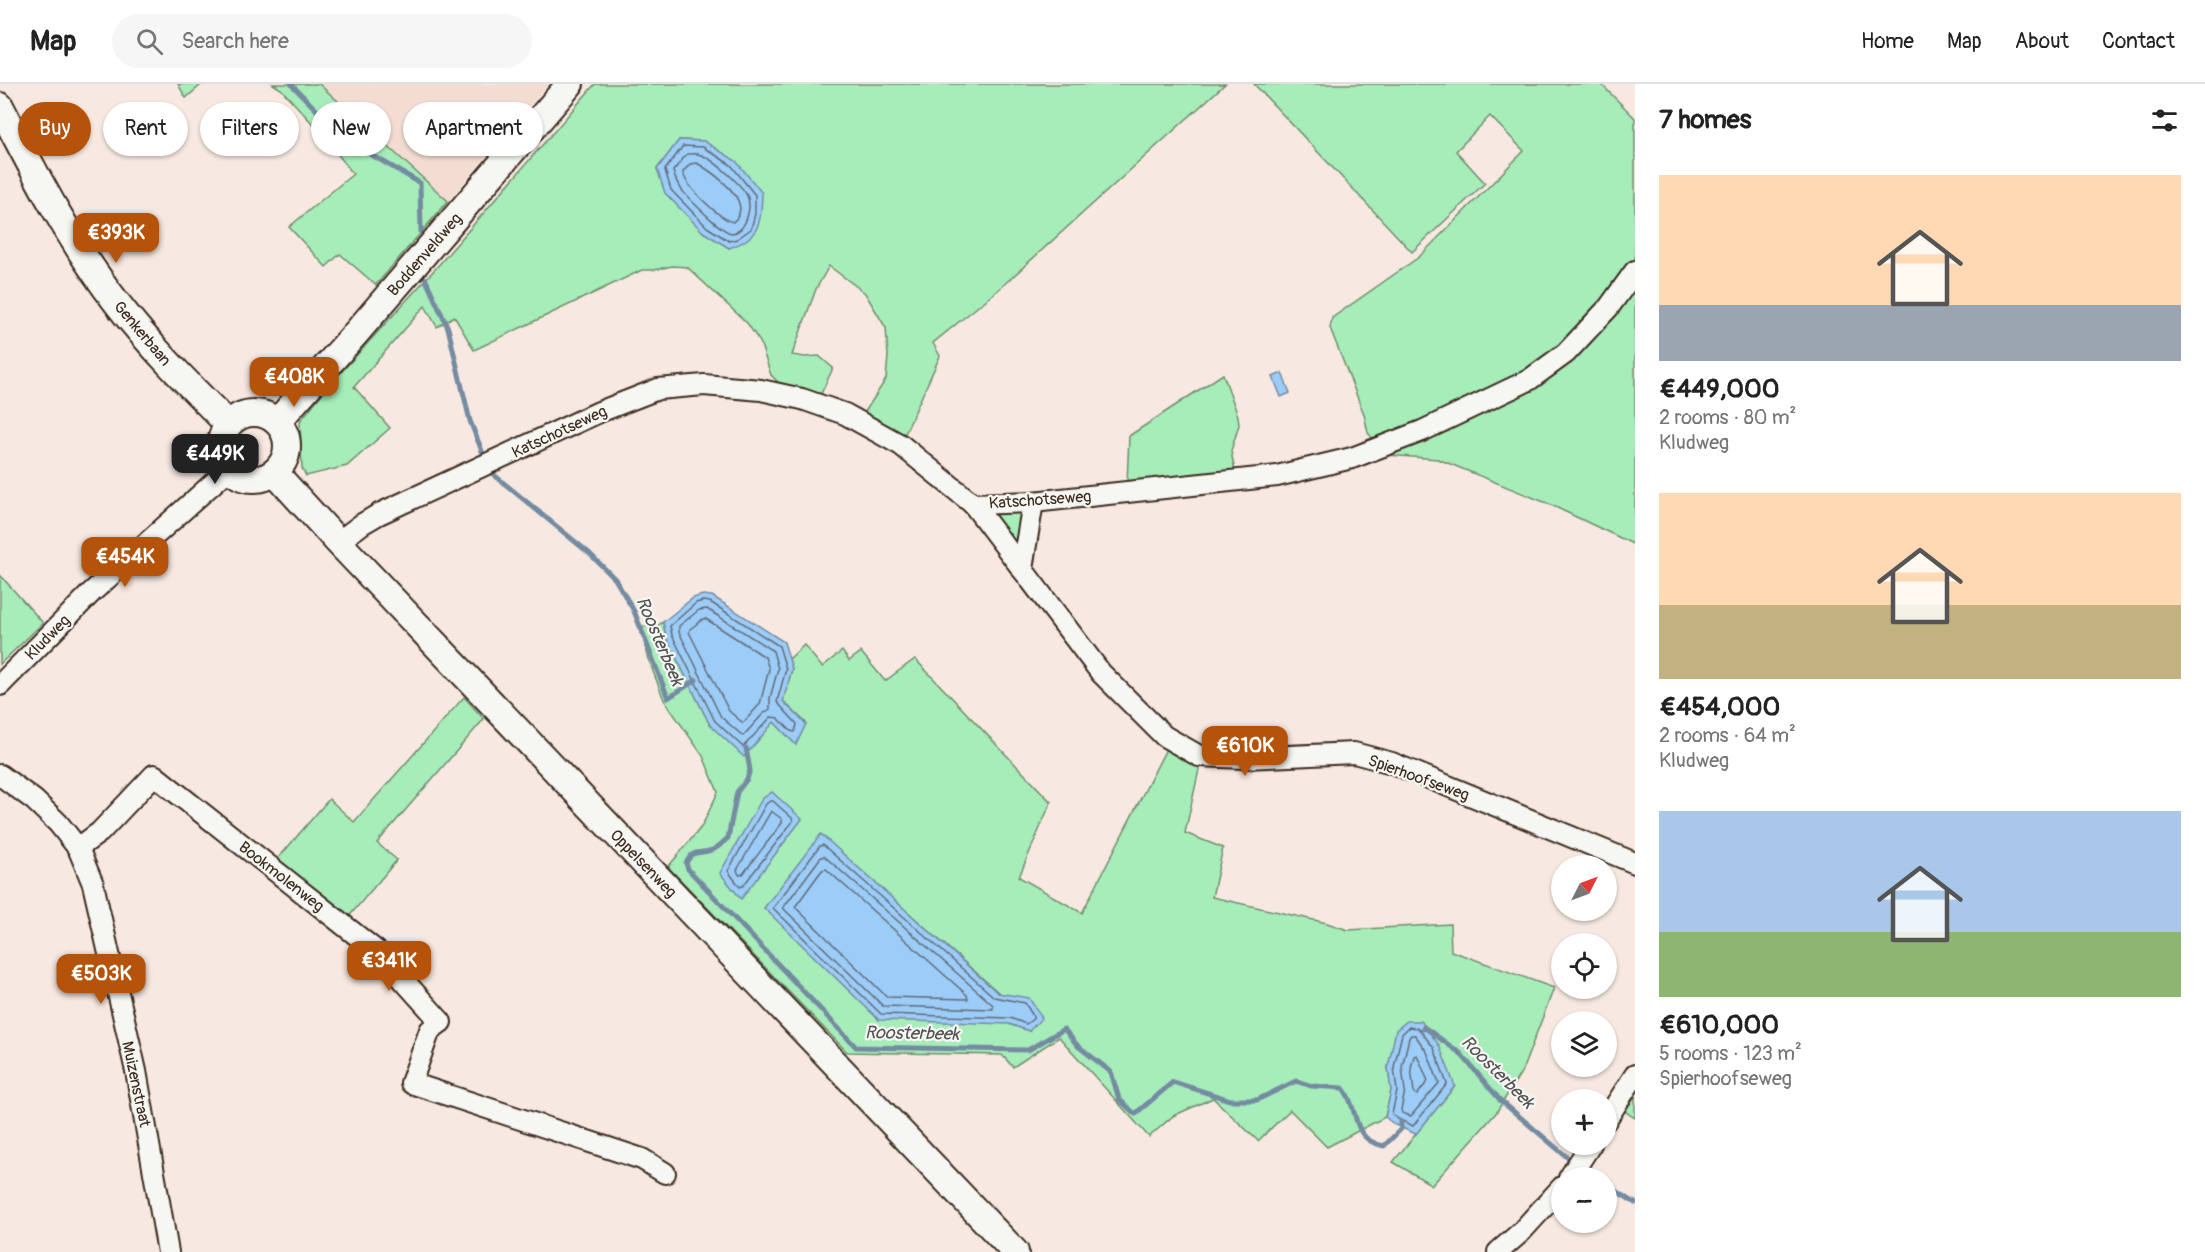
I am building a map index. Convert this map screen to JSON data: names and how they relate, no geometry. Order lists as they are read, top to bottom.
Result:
{
  "streets": {
    "street": [
      "Boddenveldweg",
      "Genkerbaan",
      "Katschotseweg",
      "Kludweg",
      "Spierhoofseweg",
      "Oppelsenweg",
      "Bookmolenweg",
      "Muizenstraat"
    ]
  },
  "crossings": [
    ["Boddenveldweg", "Genkerbaan"],
    ["Boddenveldweg", "Kludweg"],
    ["Boddenveldweg", "Oppelsenweg"],
    ["Genkerbaan", "Kludweg"],
    ["Genkerbaan", "Oppelsenweg"],
    ["Katschotseweg", "Spierhoofseweg"],
    ["Katschotseweg", "Oppelsenweg"],
    ["Kludweg", "Oppelsenweg"],
    ["Bookmolenweg", "Muizenstraat"]
  ],
  "water": ["Roosterbeek"],
  "north": "top right",
  "page": {
    "header": "Map",
    "search": "Search here",
    "nav": [
      "Home",
      "Map",
      "About",
      "Contact"
    ],
    "heading": "7 homes",
    "chip": [
      "Buy",
      "Rent",
      "Filters",
      "New",
      "Apartment"
    ],
    "list": [
      {
        "name": "€449,000",
        "note": "2 rooms · 80 m² · Kludweg"
      },
      {
        "name": "€454,000",
        "note": "2 rooms · 64 m² · Kludweg"
      },
      {
        "name": "€610,000",
        "note": "5 rooms · 123 m² · Spierhoofseweg"
      }
    ],
    "price": [
      "€393K",
      "€408K",
      "€449K",
      "€454K",
      "€610K",
      "€341K",
      "€503K"
    ],
    "map_buttons": ["+", "−"]
  }
}
